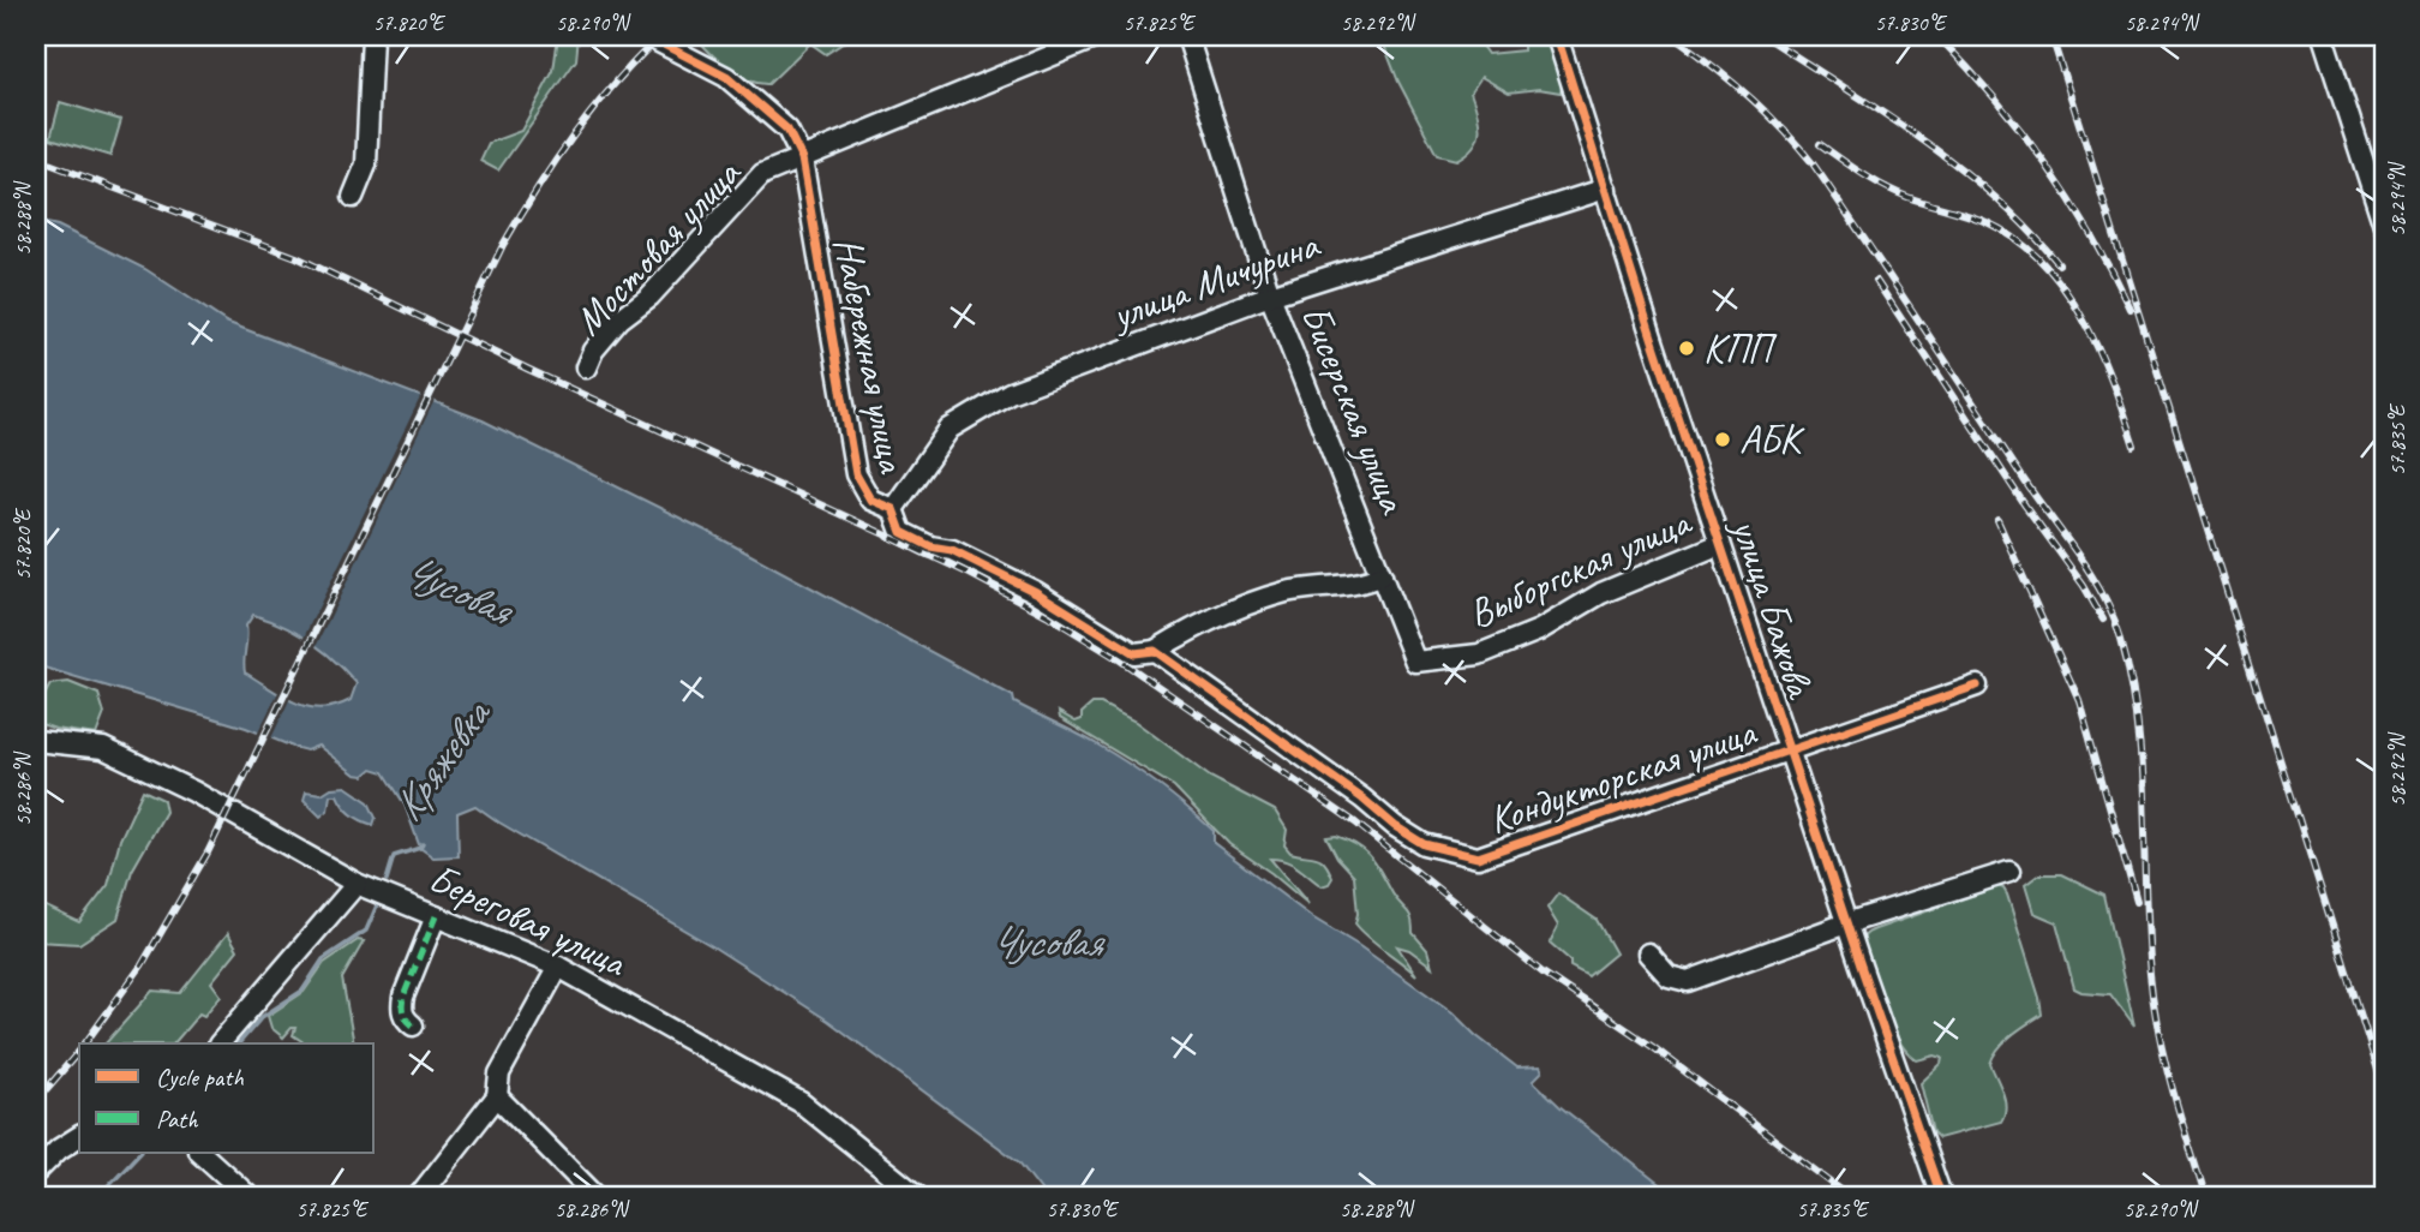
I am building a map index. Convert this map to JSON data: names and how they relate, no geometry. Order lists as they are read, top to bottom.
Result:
{
  "streets": {
    "street": [
      "Мостовая улица",
      "улица Мичурина",
      "Набережная улица",
      "Бисерская улица",
      "Выборгская улица",
      "улица Бажова",
      "Кондукторская улица",
      "Береговая улица"
    ]
  },
  "crossings": [
    ["Мостовая улица", "Набережная улица"],
    ["улица Мичурина", "Набережная улица"],
    ["улица Мичурина", "Бисерская улица"],
    ["улица Мичурина", "улица Бажова"],
    ["Набережная улица", "Кондукторская улица"],
    ["Бисерская улица", "Выборгская улица"],
    ["Выборгская улица", "улица Бажова"],
    ["улица Бажова", "Кондукторская улица"]
  ],
  "water": ["Чусовая", "Кряжевка"],
  "places": ["КПП", "АБК"],
  "legend": ["Cycle path", "Path"],
  "coordinates": [
    "57.820°E",
    "58.290°N",
    "57.825°E",
    "58.292°N",
    "57.830°E",
    "58.294°N",
    "58.288°N",
    "57.835°E",
    "58.286°N"
  ]
}
